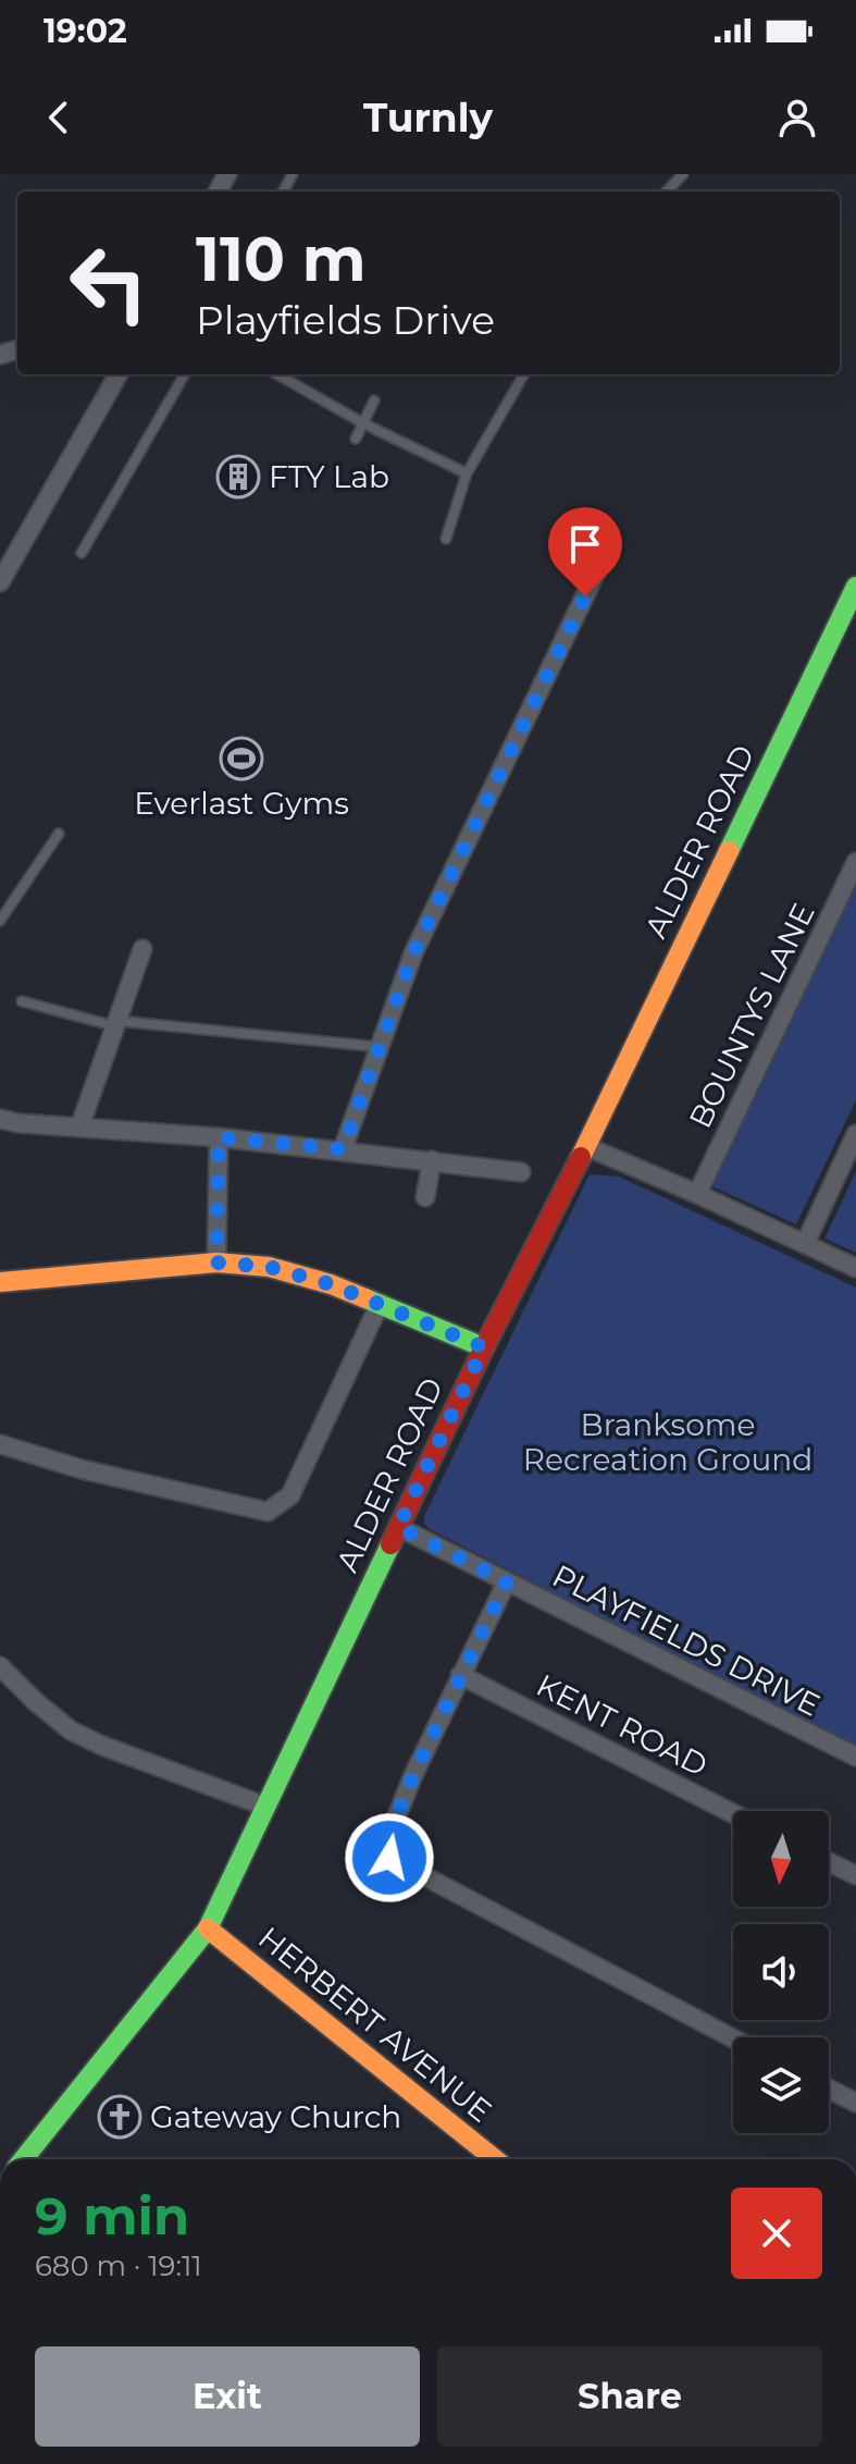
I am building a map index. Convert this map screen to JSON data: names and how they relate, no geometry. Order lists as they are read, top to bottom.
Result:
{
  "streets": {
    "main road": ["ALDER ROAD", "HERBERT AVENUE"],
    "street": ["BOUNTYS LANE", "PLAYFIELDS DRIVE", "KENT ROAD"]
  },
  "crossings": [
    ["ALDER ROAD", "PLAYFIELDS DRIVE"],
    ["ALDER ROAD", "HERBERT AVENUE"]
  ],
  "parks": ["Branksome Recreation Ground"],
  "places": {
    "building": ["FTY Lab"],
    "sports": ["Everlast Gyms"],
    "church": ["Gateway Church"]
  },
  "north": "bottom",
  "page": {
    "status": "19:02",
    "header": "Turnly",
    "turn": ["110 m", "Playfields Drive"],
    "heading": ["9 min", "680 m · 19:11"],
    "buttons": ["Exit", "Share"]
  }
}
